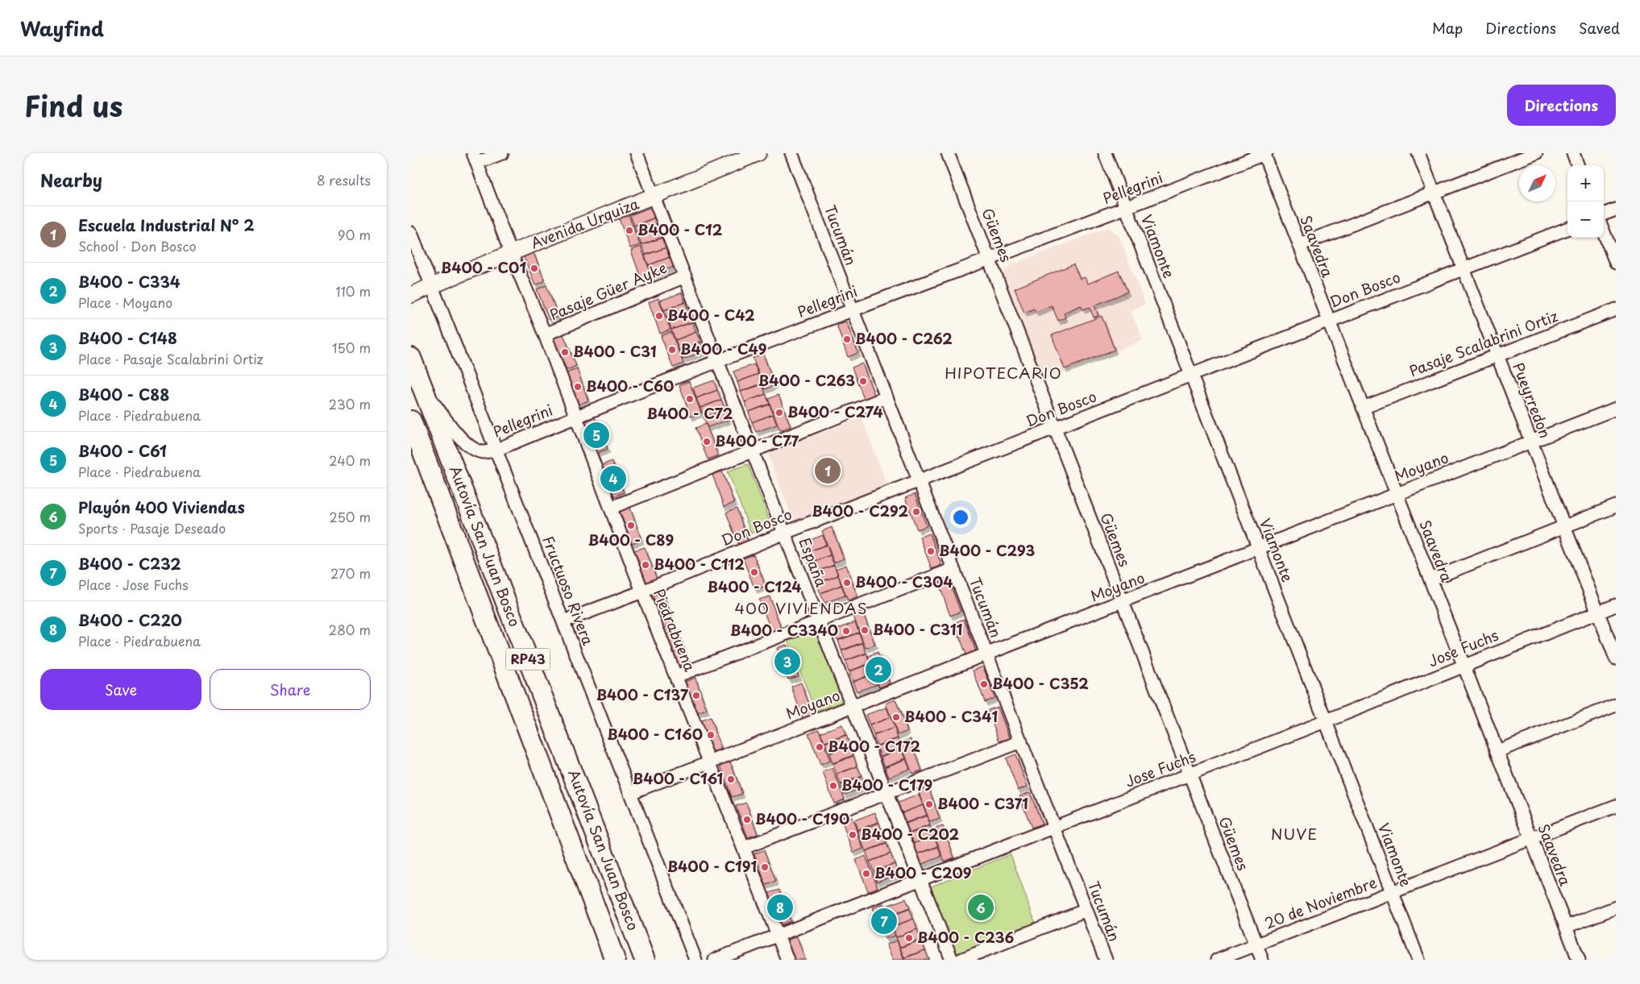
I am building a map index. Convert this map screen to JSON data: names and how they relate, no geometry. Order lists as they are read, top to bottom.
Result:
{
  "streets": {
    "main road": ["Autovía San Juan Bosco", "RP43"],
    "street": [
      "Pellegrini",
      "Avenida Urquiza",
      "Tucumán",
      "Güemes",
      "Viamonte",
      "Saavedra",
      "Don Bosco",
      "Pasaje Güer Ayke",
      "Pasaje Scalabrini Ortiz",
      "Pueyrredon",
      "Moyano",
      "España",
      "Fructuoso Rivera",
      "Piedrabuena",
      "Jose Fuchs",
      "20 de Noviembre"
    ]
  },
  "crossings": [
    ["Pellegrini", "Tucumán"],
    ["Pellegrini", "Güemes"],
    ["Pellegrini", "Viamonte"],
    ["Pellegrini", "Saavedra"],
    ["Pellegrini", "Autovía San Juan Bosco"],
    ["Pellegrini", "España"],
    ["Pellegrini", "Fructuoso Rivera"],
    ["Pellegrini", "Piedrabuena"],
    ["Avenida Urquiza", "España"],
    ["Avenida Urquiza", "Fructuoso Rivera"],
    ["Avenida Urquiza", "Piedrabuena"],
    ["Tucumán", "Don Bosco"],
    ["Tucumán", "Moyano"],
    ["Tucumán", "Jose Fuchs"],
    ["Güemes", "Don Bosco"],
    ["Güemes", "Moyano"],
    ["Güemes", "Jose Fuchs"],
    ["Güemes", "20 de Noviembre"],
    ["Viamonte", "Don Bosco"],
    ["Viamonte", "Moyano"],
    ["Viamonte", "Jose Fuchs"],
    ["Viamonte", "20 de Noviembre"],
    ["Saavedra", "Don Bosco"],
    ["Saavedra", "Pasaje Scalabrini Ortiz"],
    ["Saavedra", "Moyano"],
    ["Saavedra", "Jose Fuchs"],
    ["Saavedra", "20 de Noviembre"],
    ["Don Bosco", "Pueyrredon"],
    ["Don Bosco", "España"],
    ["Don Bosco", "Fructuoso Rivera"],
    ["Don Bosco", "Piedrabuena"],
    ["Pasaje Güer Ayke", "España"],
    ["Pasaje Güer Ayke", "Piedrabuena"],
    ["Pasaje Scalabrini Ortiz", "Pueyrredon"],
    ["Pueyrredon", "Moyano"],
    ["Pueyrredon", "Jose Fuchs"],
    ["Moyano", "España"],
    ["Moyano", "Fructuoso Rivera"],
    ["Moyano", "Piedrabuena"],
    ["España", "Jose Fuchs"],
    ["Piedrabuena", "Jose Fuchs"]
  ],
  "districts": ["HIPOTECARIO", "400 VIVIENDAS", "NUVE"],
  "places": [
    "B400 - C12",
    "B400 - C01",
    "B400 - C42",
    "B400 - C262",
    "B400 - C49",
    "B400 - C31",
    "B400 - C263",
    "B400 - C60",
    "B400 - C72",
    "B400 - C274",
    "B400 - C77",
    "B400 - C292",
    "B400 - C89",
    "B400 - C293",
    "B400 - C112",
    "B400 - C124",
    "B400 - C304",
    "B400 - C311",
    "B400 - C3340",
    "B400 - C352",
    "B400 - C137",
    "B400 - C341",
    "B400 - C160",
    "B400 - C172",
    "B400 - C161",
    "B400 - C179",
    "B400 - C371",
    "B400 - C190",
    "B400 - C202",
    "B400 - C191",
    "B400 - C209",
    "B400 - C236"
  ],
  "north": "top right",
  "page": {
    "header": "Wayfind",
    "nav": ["Map", "Directions", "Saved"],
    "title": "Find us",
    "buttons": [
      "Directions",
      ["Save", "Share"]
    ],
    "heading": ["Nearby", "8 results"],
    "map_buttons": ["+", "−"],
    "list": [
      {
        "mark": "1",
        "name": "Escuela Industrial N° 2",
        "note": "School · Don Bosco",
        "value": "90 m"
      },
      {
        "mark": "2",
        "name": "B400 - C334",
        "note": "Place · Moyano",
        "value": "110 m"
      },
      {
        "mark": "3",
        "name": "B400 - C148",
        "note": "Place · Pasaje Scalabrini Ortiz",
        "value": "150 m"
      },
      {
        "mark": "4",
        "name": "B400 - C88",
        "note": "Place · Piedrabuena",
        "value": "230 m"
      },
      {
        "mark": "5",
        "name": "B400 - C61",
        "note": "Place · Piedrabuena",
        "value": "240 m"
      },
      {
        "mark": "6",
        "name": "Playón 400 Viviendas",
        "note": "Sports · Pasaje Deseado",
        "value": "250 m"
      },
      {
        "mark": "7",
        "name": "B400 - C232",
        "note": "Place · Jose Fuchs",
        "value": "270 m"
      },
      {
        "mark": "8",
        "name": "B400 - C220",
        "note": "Place · Piedrabuena",
        "value": "280 m"
      }
    ],
    "pins": [
      "5",
      "1",
      "4",
      "3",
      "2",
      "6",
      "8",
      "7"
    ]
  }
}
